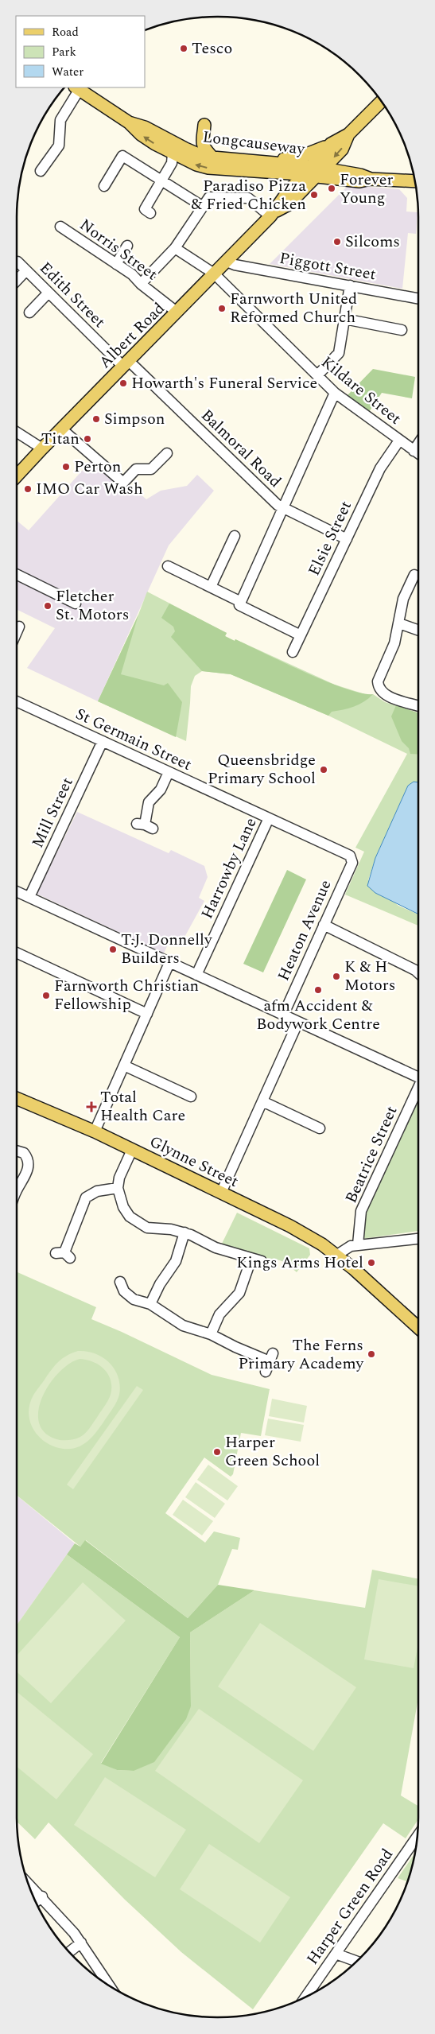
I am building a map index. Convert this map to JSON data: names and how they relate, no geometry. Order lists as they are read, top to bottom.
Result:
{
  "streets": {
    "main road": ["Longcauseway", "Albert Road", "Glynne Street"],
    "street": [
      "Norris Street",
      "Piggott Street",
      "Edith Street",
      "Kildare Street",
      "Balmoral Road",
      "Elsie Street",
      "St Germain Street",
      "Mill Street",
      "Harrowby Lane",
      "Heaton Avenue",
      "Beatrice Street",
      "Harper Green Road"
    ]
  },
  "crossings": [
    ["Longcauseway", "Albert Road"],
    ["Norris Street", "Albert Road"],
    ["Piggott Street", "Albert Road"],
    ["Edith Street", "Albert Road"],
    ["Edith Street", "Balmoral Road"],
    ["Albert Road", "Kildare Street"],
    ["Albert Road", "Balmoral Road"],
    ["Kildare Street", "Elsie Street"],
    ["Balmoral Road", "Elsie Street"],
    ["St Germain Street", "Mill Street"],
    ["St Germain Street", "Harrowby Lane"],
    ["St Germain Street", "Heaton Avenue"]
  ],
  "places": {
    "other": [
      "Tesco",
      "Forever Young",
      "Paradiso Pizza & Fried Chicken",
      "Silcoms",
      "Farnworth United Reformed Church",
      "Howarth's Funeral Service",
      "Simpson",
      "Titan",
      "Perton",
      "IMO Car Wash",
      "Fletcher St. Motors",
      "Queensbridge Primary School",
      "T.J. Donnelly Builders",
      "K & H Motors",
      "afm Accident & Bodywork Centre",
      "Farnworth Christian Fellowship",
      "Kings Arms Hotel",
      "The Ferns Primary Academy",
      "Harper Green School"
    ],
    "health": ["Total Health Care"]
  },
  "legend": ["Road", "Park", "Water"]
}
